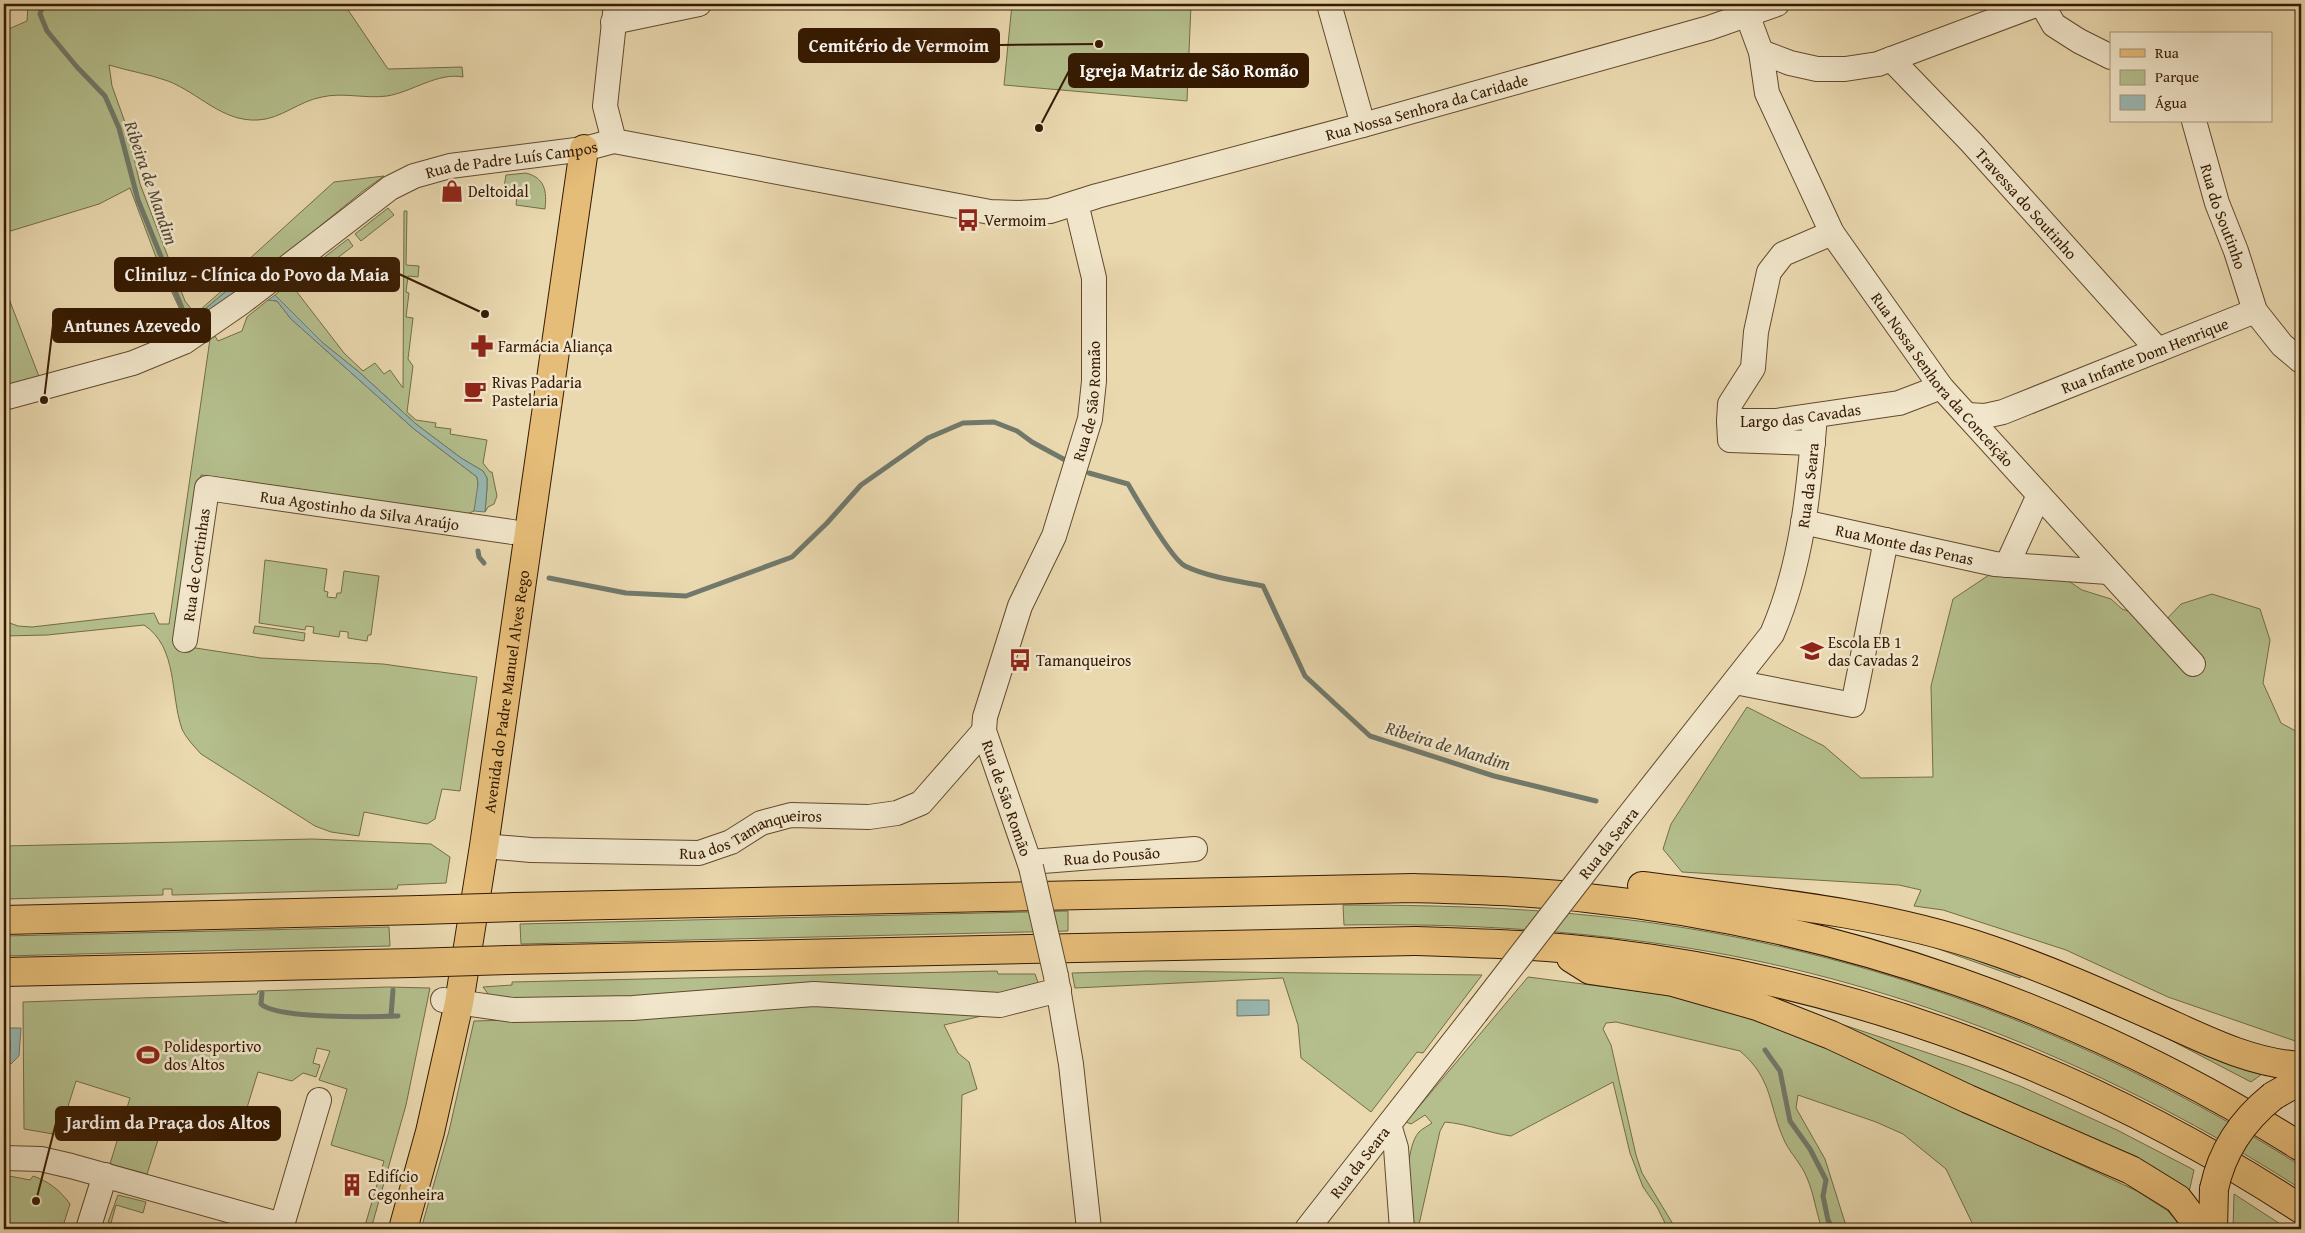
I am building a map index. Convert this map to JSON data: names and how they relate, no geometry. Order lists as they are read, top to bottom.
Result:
{
  "streets": {
    "main road": ["Avenida do Padre Manuel Alves Rego"],
    "street": [
      "Rua Nossa Senhora da Caridade",
      "Rua de Padre Luís Campos",
      "Travessa do Soutinho",
      "Rua do Soutinho",
      "Rua Infante Dom Henrique",
      "Rua Nossa Senhora da Conceição",
      "Rua de São Romão",
      "Largo das Cavadas",
      "Rua da Seara",
      "Rua Agostinho da Silva Araújo",
      "Rua Monte das Penas",
      "Rua de Cortinhas",
      "Rua dos Tamanqueiros",
      "Rua do Pousão"
    ]
  },
  "crossings": [
    ["Rua Nossa Senhora da Caridade", "Rua de Padre Luís Campos"],
    ["Rua Nossa Senhora da Caridade", "Rua Nossa Senhora da Conceição"],
    ["Rua Nossa Senhora da Caridade", "Rua de São Romão"],
    ["Rua de Padre Luís Campos", "Rua de São Romão"],
    ["Rua de Padre Luís Campos", "Avenida do Padre Manuel Alves Rego"],
    ["Travessa do Soutinho", "Rua Infante Dom Henrique"],
    ["Rua do Soutinho", "Rua Infante Dom Henrique"],
    ["Rua Infante Dom Henrique", "Rua Nossa Senhora da Conceição"],
    ["Rua Nossa Senhora da Conceição", "Largo das Cavadas"],
    ["Rua Nossa Senhora da Conceição", "Rua Monte das Penas"],
    ["Rua de São Romão", "Rua dos Tamanqueiros"],
    ["Rua de São Romão", "Rua do Pousão"],
    ["Largo das Cavadas", "Rua da Seara"],
    ["Rua da Seara", "Rua Monte das Penas"],
    ["Rua Agostinho da Silva Araújo", "Rua de Cortinhas"],
    ["Rua Agostinho da Silva Araújo", "Avenida do Padre Manuel Alves Rego"],
    ["Avenida do Padre Manuel Alves Rego", "Rua dos Tamanqueiros"]
  ],
  "water": ["Ribeira de Mandim"],
  "places": {
    "other": [
      "Cemitério de Vermoim",
      "Igreja Matriz de São Romão",
      "Cliniluz - Clínica do Povo da Maia",
      "Antunes Azevedo",
      "Jardim da Praça dos Altos"
    ],
    "shop": ["Deltoidal"],
    "bus stop": ["Vermoim", "Tamanqueiros"],
    "pharmacy": ["Farmácia Aliança"],
    "cafe": ["Rivas Padaria Pastelaria"],
    "school or university": ["Escola EB 1 das Cavadas 2"],
    "sports": ["Polidesportivo dos Altos"],
    "building": ["Edifício Cegonheira"]
  },
  "legend": ["Rua", "Parque", "Água"]
}
